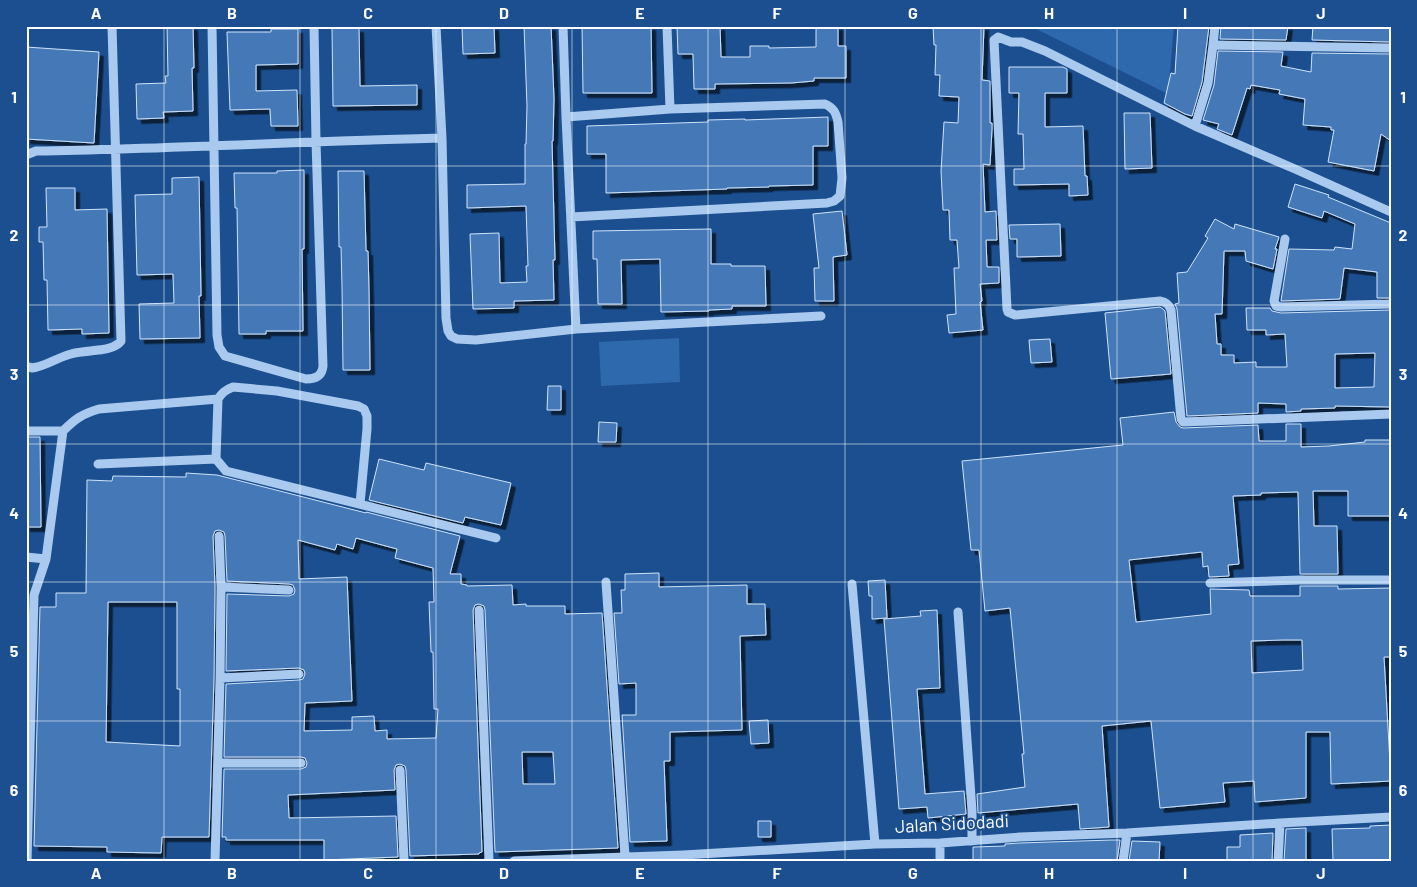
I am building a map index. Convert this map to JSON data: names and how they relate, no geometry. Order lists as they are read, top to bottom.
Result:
{
  "streets": {
    "street": ["Jalan Sidodadi"]
  },
  "grid": {
    "columns": [
      "A",
      "B",
      "C",
      "D",
      "E",
      "F",
      "G",
      "H",
      "I",
      "J"
    ],
    "rows": [
      "1",
      "2",
      "3",
      "4",
      "5",
      "6"
    ]
  }
}
